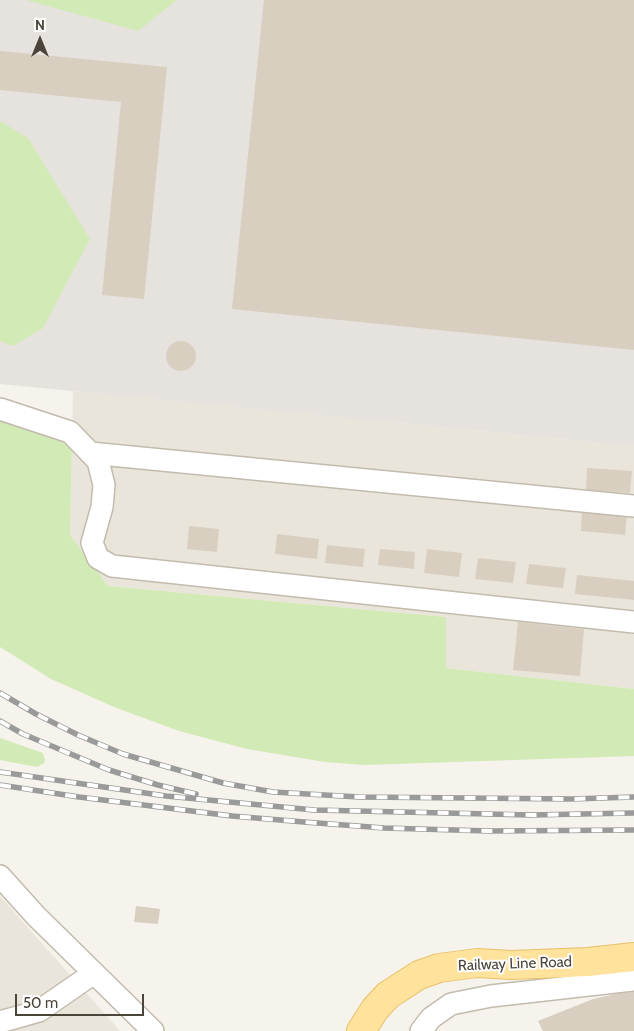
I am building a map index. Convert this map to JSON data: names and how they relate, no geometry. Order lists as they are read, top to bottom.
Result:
{
  "streets": {
    "main road": ["Railway Line Road"]
  },
  "scale_bar": "50 m",
  "north": "top"
}
